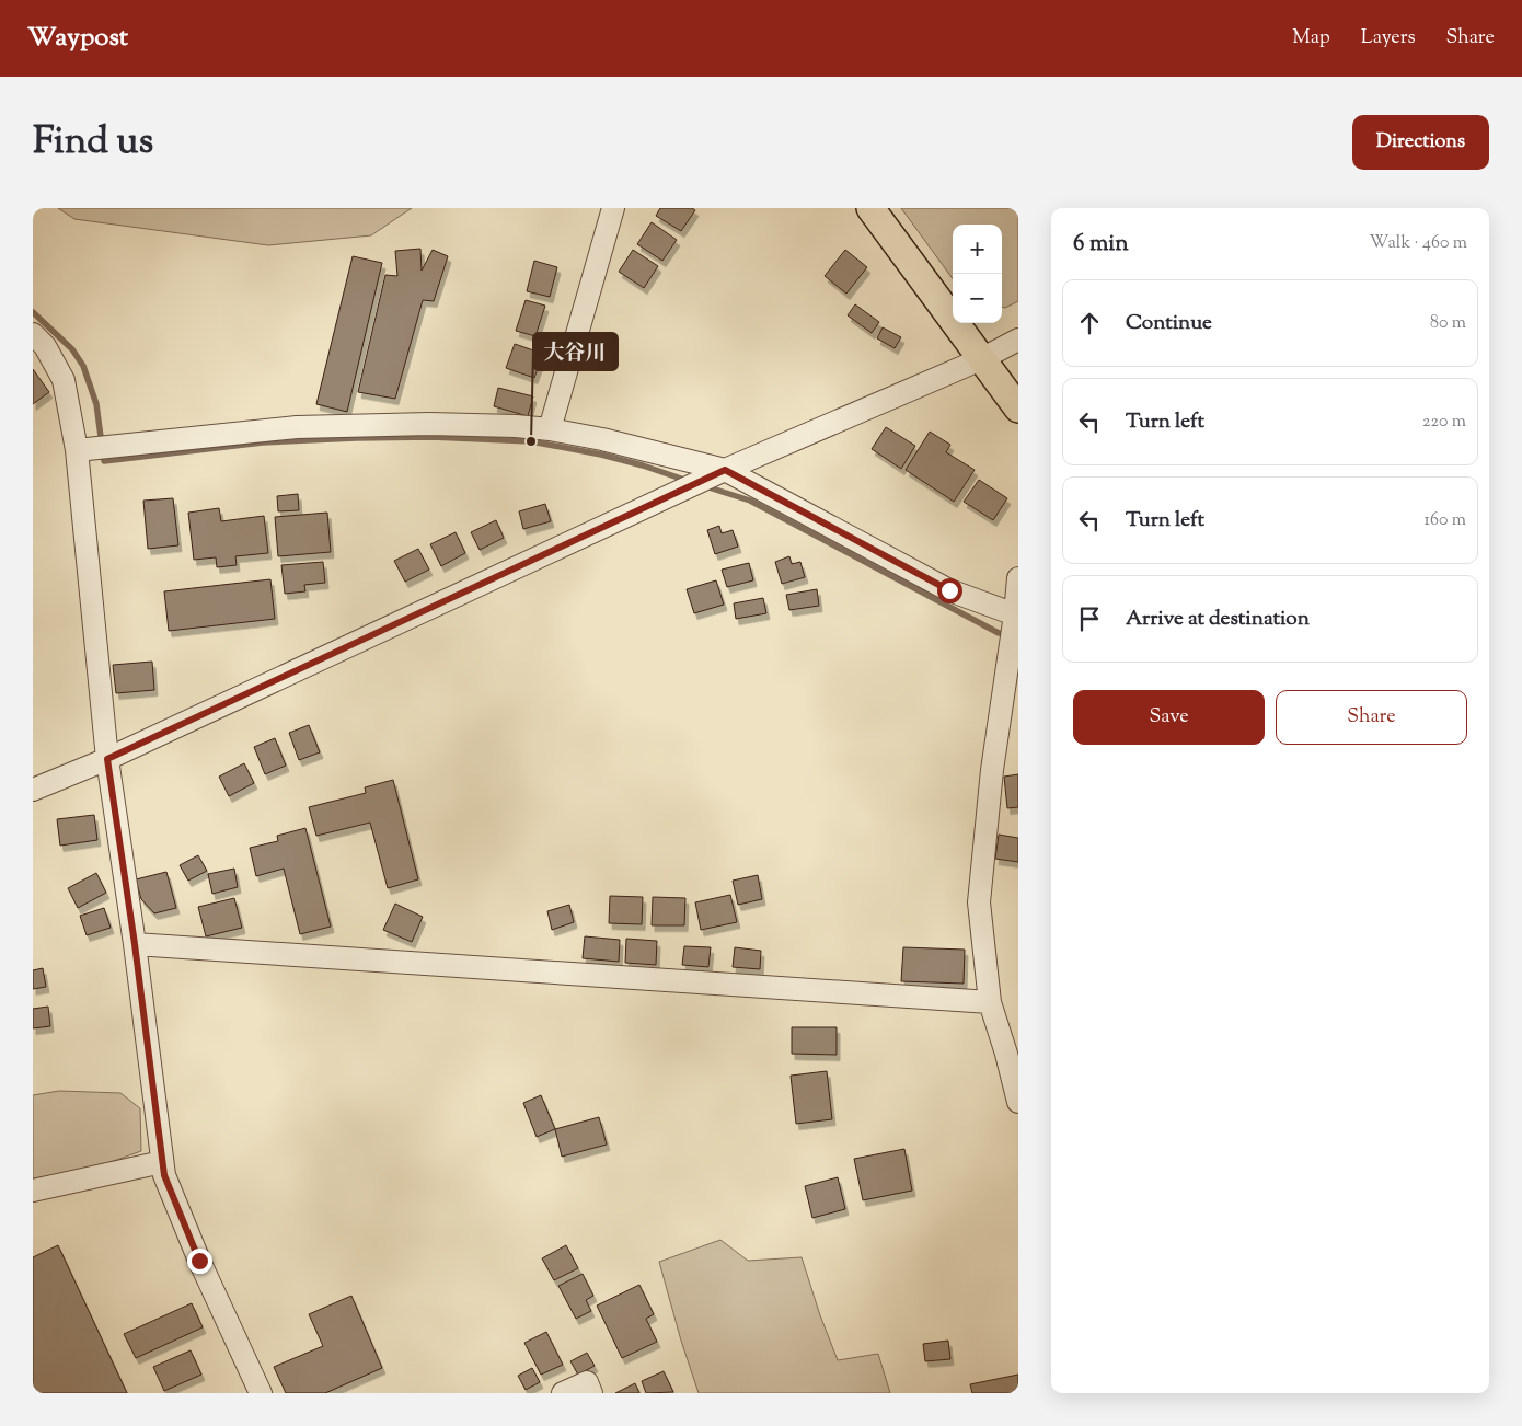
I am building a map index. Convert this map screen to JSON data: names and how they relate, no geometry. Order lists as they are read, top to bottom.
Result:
{
  "places": ["大谷川"],
  "page": {
    "header": "Waypost",
    "nav": ["Map", "Layers", "Share"],
    "title": "Find us",
    "buttons": [
      "Directions",
      ["Save", "Share"]
    ],
    "heading": ["6 min", "Walk · 460 m"],
    "map_buttons": ["+", "−"],
    "list": [
      ["Continue", "80 m"],
      ["Turn left", "220 m"],
      ["Turn left", "160 m"],
      "Arrive at destination"
    ]
  }
}
